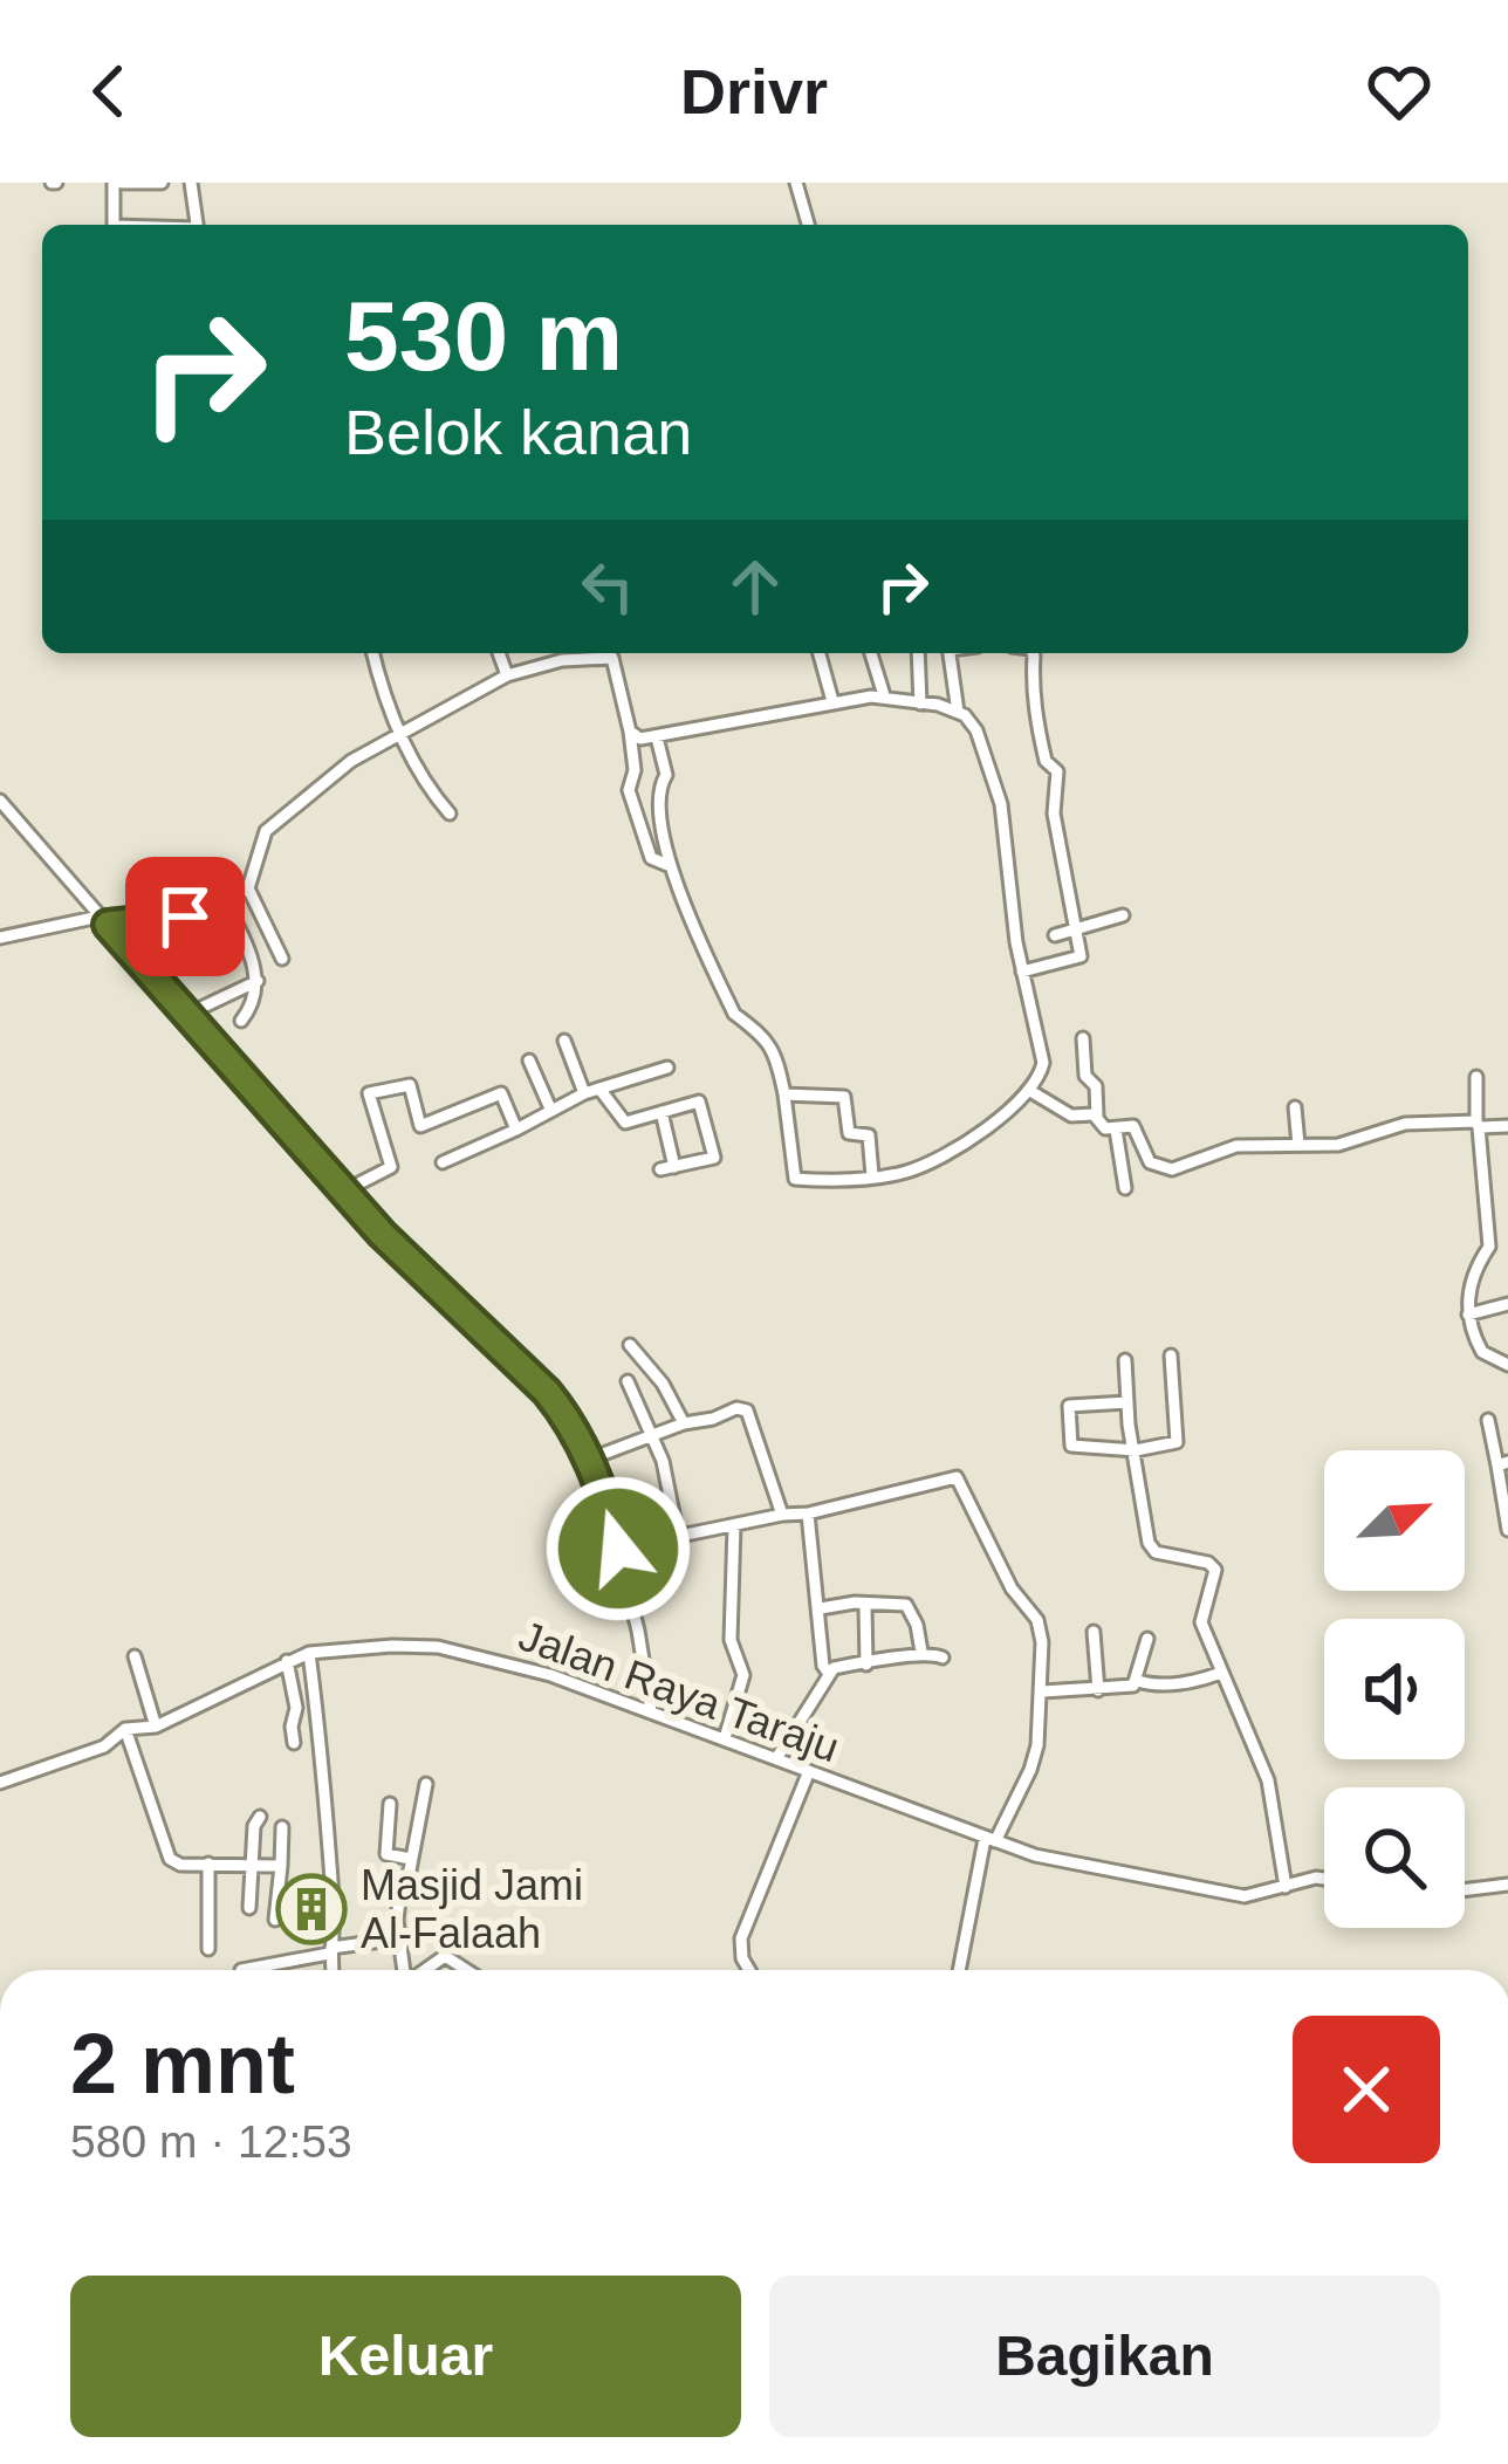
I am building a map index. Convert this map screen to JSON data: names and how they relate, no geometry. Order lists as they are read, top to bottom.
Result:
{
  "streets": {
    "street": ["Jalan Raya Taraju"]
  },
  "places": {
    "building": ["Masjid Jami Al-Falaah"]
  },
  "north": "top right",
  "page": {
    "header": "Drivr",
    "turn": ["530 m", "Belok kanan"],
    "heading": ["2 mnt", "580 m · 12:53"],
    "buttons": ["Keluar", "Bagikan"]
  }
}
